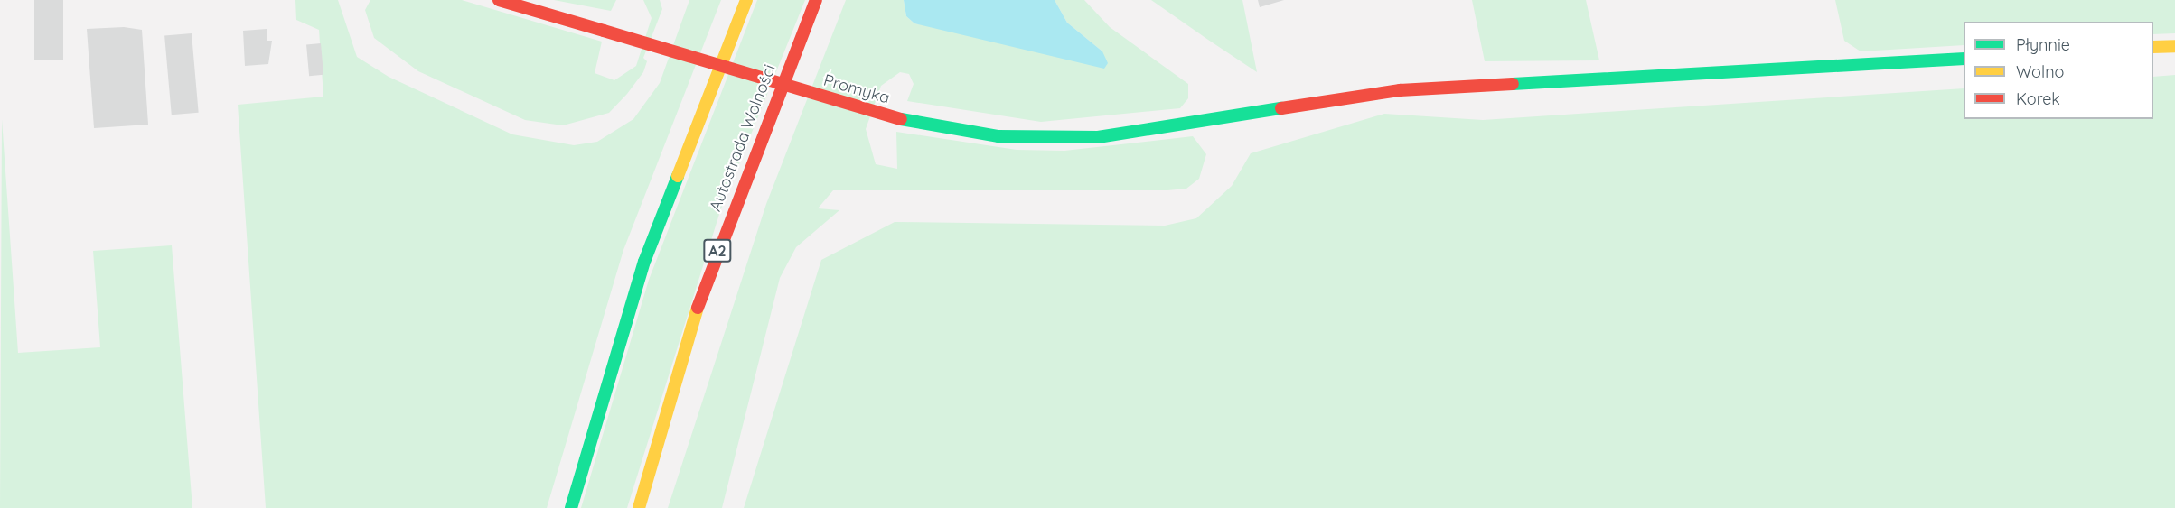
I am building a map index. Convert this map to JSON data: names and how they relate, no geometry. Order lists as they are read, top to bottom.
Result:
{
  "streets": {
    "main road": ["Promyka", "Autostrada Wolności", "A2"]
  },
  "legend": ["Płynnie", "Wolno", "Korek"]
}
